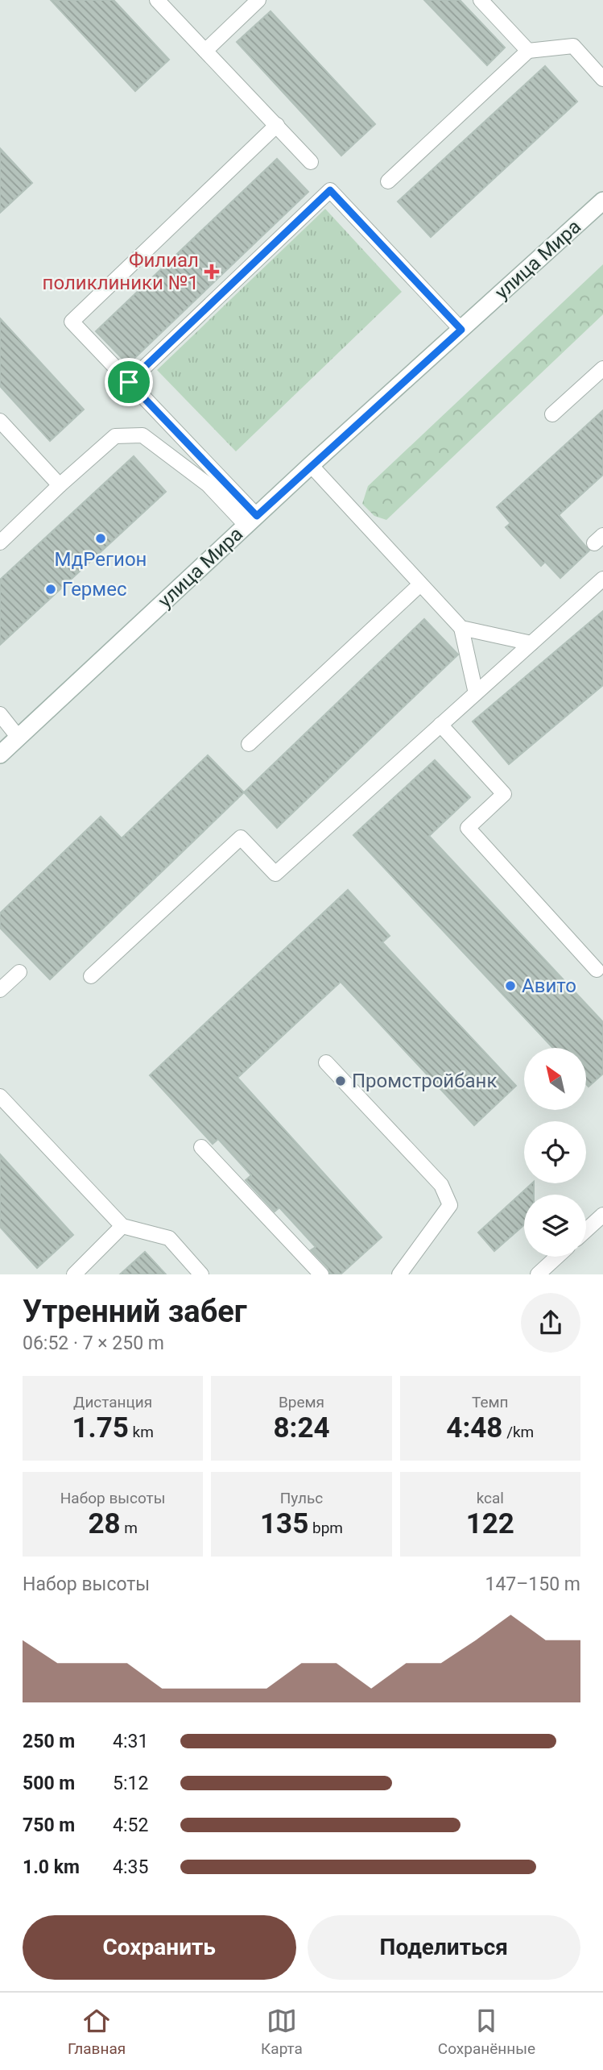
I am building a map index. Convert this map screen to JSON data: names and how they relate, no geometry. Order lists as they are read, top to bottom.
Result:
{
  "streets": {
    "main road": ["улица Мира"]
  },
  "places": {
    "health": ["Филиал поликлиники №1"],
    "other": [
      "МдРегион",
      "Гермес",
      "Авито",
      "Промстройбанк"
    ]
  },
  "north": "top left",
  "page": {
    "heading": ["Утренний забег", "06:52 · 7 × 250 m"],
    "stats": [
      ["Дистанция", "1.75 km"],
      ["Время", "8:24"],
      ["Темп", "4:48 /km"],
      ["Набор высоты", "28 m"],
      ["Пульс", "135 bpm"],
      ["kcal", "122"]
    ],
    "chart": ["Набор высоты", "147–150 m"],
    "list": [
      {
        "name": "250 m",
        "note": "4:31"
      },
      {
        "name": "500 m",
        "note": "5:12"
      },
      {
        "name": "750 m",
        "note": "4:52"
      },
      {
        "name": "1.0 km",
        "note": "4:35"
      }
    ],
    "buttons": ["Сохранить", "Поделиться"],
    "tabs": ["Главная", "Карта", "Сохранённые"]
  }
}
